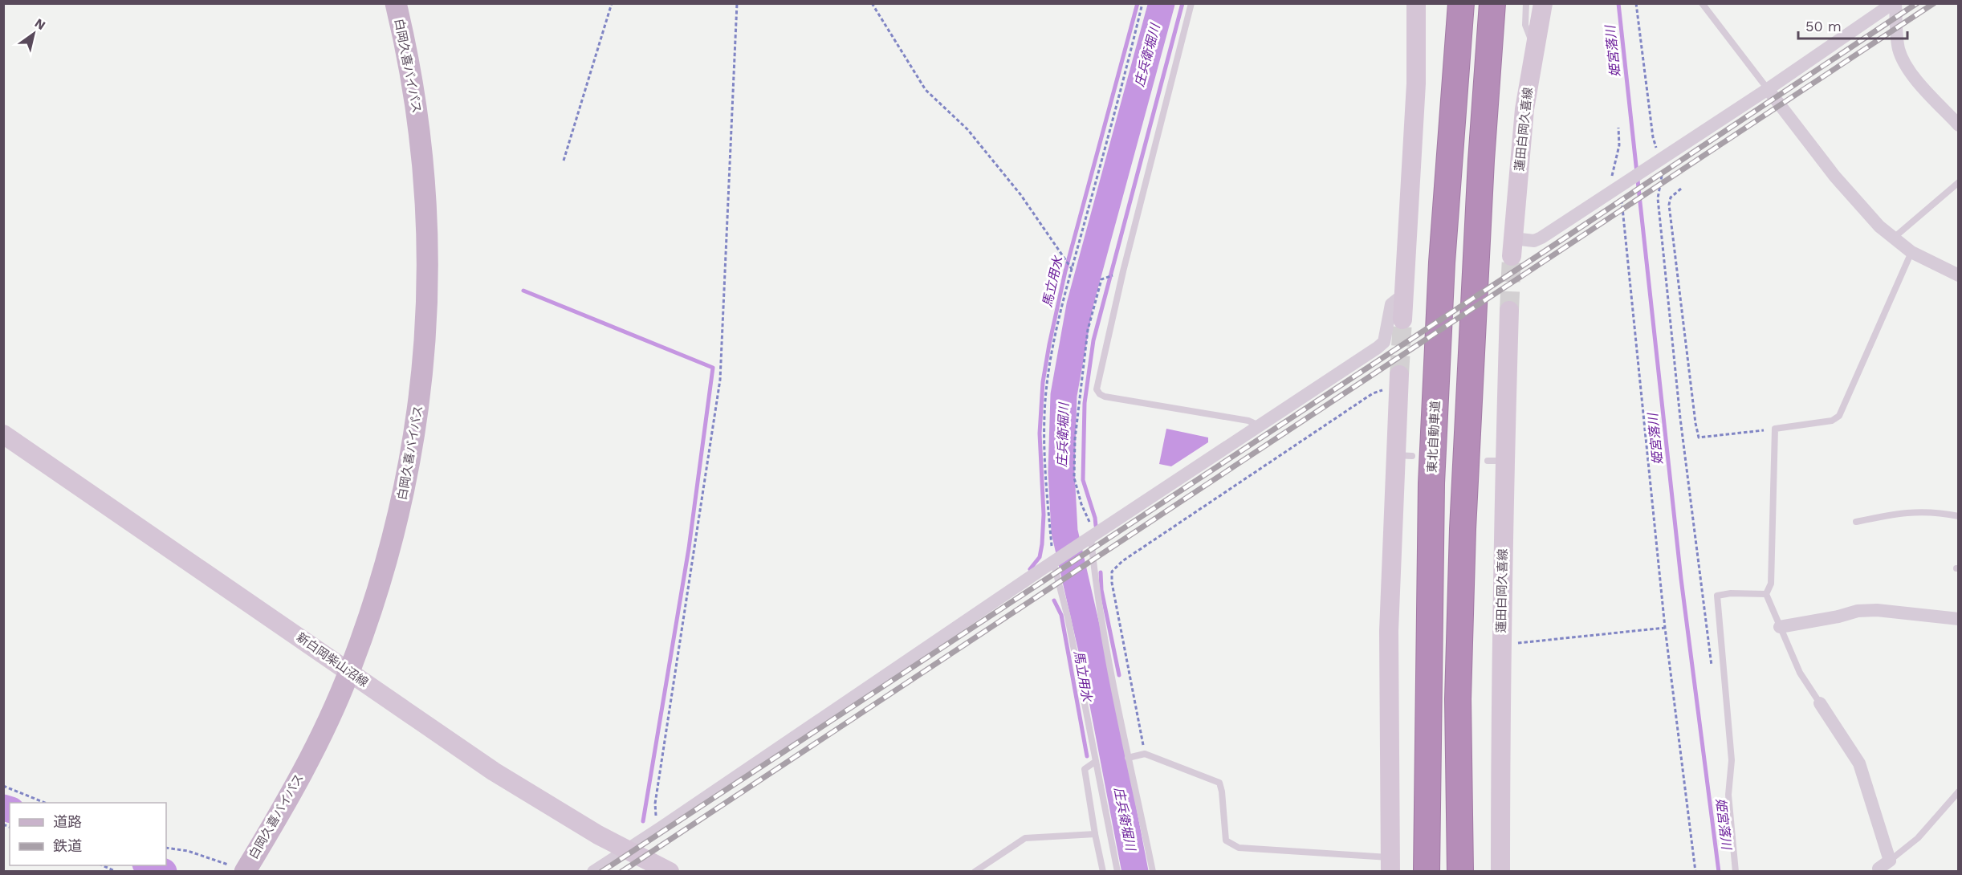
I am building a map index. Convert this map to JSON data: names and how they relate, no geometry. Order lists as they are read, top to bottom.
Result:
{
  "streets": {
    "highway": ["東北自動車道"],
    "main road": ["白岡久喜バイパス"],
    "street": ["蓮田白岡久喜線", "新白岡柴山沼線"]
  },
  "crossings": [
    ["白岡久喜バイパス", "新白岡柴山沼線"]
  ],
  "water": ["姫宮落川", "庄兵衛堀川", "馬立用水"],
  "legend": ["道路", "鉄道"],
  "scale_bar": "50 m",
  "north": "top right"
}
